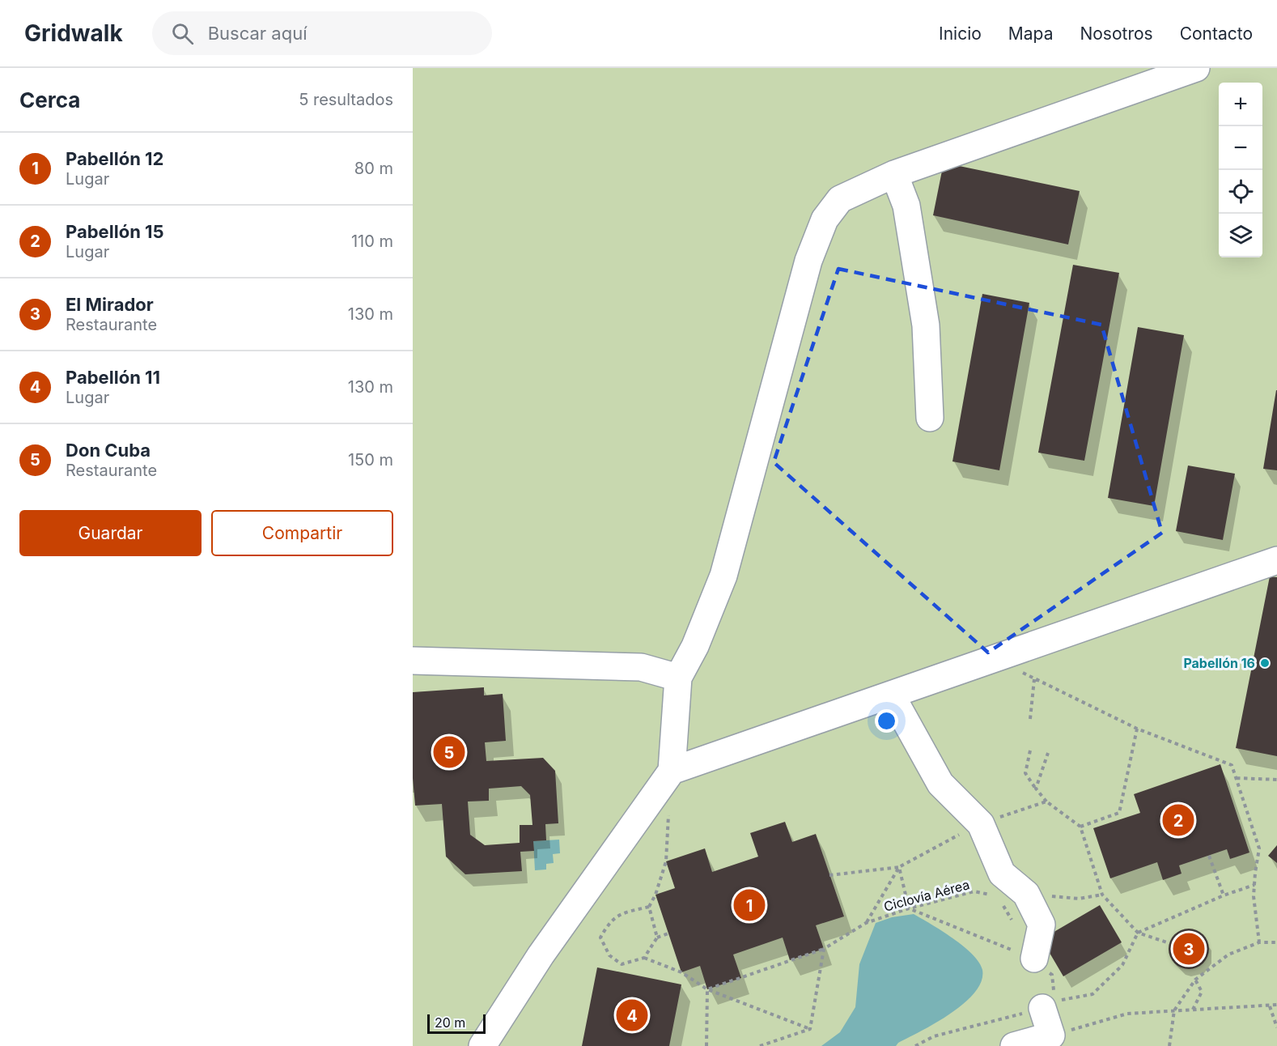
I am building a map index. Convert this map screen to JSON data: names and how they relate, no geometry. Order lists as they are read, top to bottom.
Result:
{
  "streets": {
    "path": ["Ciclovía Aérea"]
  },
  "places": ["Pabellón 16"],
  "scale_bar": "20 m",
  "page": {
    "header": "Gridwalk",
    "search": "Buscar aquí",
    "nav": [
      "Inicio",
      "Mapa",
      "Nosotros",
      "Contacto"
    ],
    "heading": ["Cerca", "5 resultados"],
    "map_buttons": ["+", "−"],
    "list": [
      {
        "mark": "1",
        "name": "Pabellón 12",
        "note": "Lugar",
        "value": "80 m"
      },
      {
        "mark": "2",
        "name": "Pabellón 15",
        "note": "Lugar",
        "value": "110 m"
      },
      {
        "mark": "3",
        "name": "El Mirador",
        "note": "Restaurante",
        "value": "130 m"
      },
      {
        "mark": "4",
        "name": "Pabellón 11",
        "note": "Lugar",
        "value": "130 m"
      },
      {
        "mark": "5",
        "name": "Don Cuba",
        "note": "Restaurante",
        "value": "150 m"
      }
    ],
    "buttons": ["Guardar", "Compartir"],
    "pins": [
      "5",
      "2",
      "1",
      "3",
      "4"
    ],
    "scale": "20 m"
  }
}
